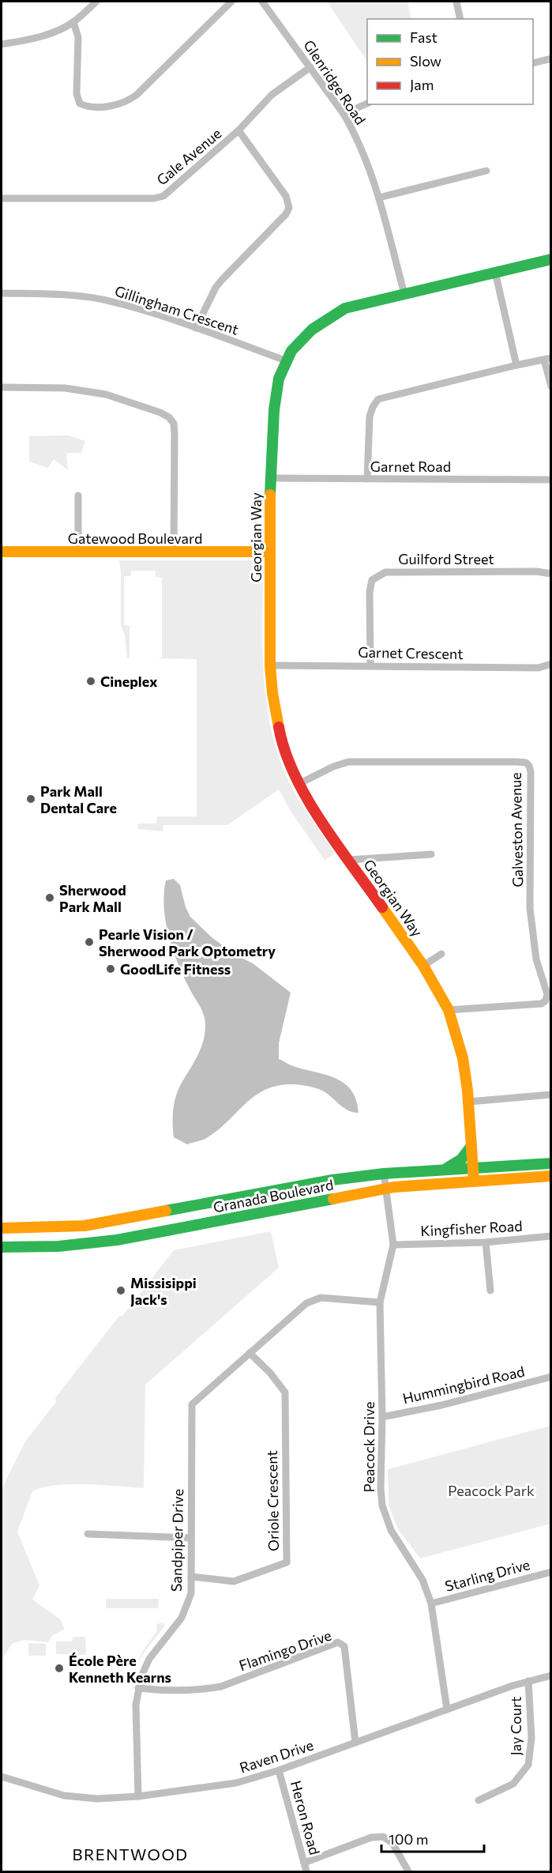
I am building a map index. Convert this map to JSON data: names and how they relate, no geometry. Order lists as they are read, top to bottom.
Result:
{
  "streets": {
    "street": [
      "Glenridge Road",
      "Gale Avenue",
      "Gillingham Crescent",
      "Garnet Road",
      "Georgian Way",
      "Gatewood Boulevard",
      "Guilford Street",
      "Garnet Crescent",
      "Galveston Avenue",
      "Granada Boulevard",
      "Kingfisher Road",
      "Hummingbird Road",
      "Peacock Drive",
      "Oriole Crescent",
      "Sandpiper Drive",
      "Starling Drive",
      "Flamingo Drive",
      "Jay Court",
      "Raven Drive",
      "Heron Road"
    ]
  },
  "crossings": [
    ["Glenridge Road", "Gale Avenue"],
    ["Glenridge Road", "Georgian Way"],
    ["Gillingham Crescent", "Georgian Way"],
    ["Garnet Road", "Georgian Way"],
    ["Georgian Way", "Gatewood Boulevard"],
    ["Georgian Way", "Garnet Crescent"],
    ["Georgian Way", "Galveston Avenue"],
    ["Georgian Way", "Granada Boulevard"],
    ["Guilford Street", "Garnet Crescent"],
    ["Granada Boulevard", "Peacock Drive"],
    ["Kingfisher Road", "Peacock Drive"],
    ["Hummingbird Road", "Peacock Drive"],
    ["Peacock Drive", "Sandpiper Drive"],
    ["Peacock Drive", "Starling Drive"],
    ["Peacock Drive", "Raven Drive"],
    ["Oriole Crescent", "Sandpiper Drive"],
    ["Sandpiper Drive", "Flamingo Drive"],
    ["Sandpiper Drive", "Raven Drive"],
    ["Flamingo Drive", "Raven Drive"],
    ["Jay Court", "Raven Drive"],
    ["Raven Drive", "Heron Road"]
  ],
  "districts": ["BRENTWOOD"],
  "parks": ["Peacock Park"],
  "places": [
    "Cineplex",
    "Park Mall Dental Care",
    "Sherwood Park Mall",
    "Pearle Vision / Sherwood Park Optometry",
    "GoodLife Fitness",
    "Missisippi Jack's",
    "École Père Kenneth Kearns"
  ],
  "legend": ["Fast", "Slow", "Jam"],
  "scale_bar": "100 m"
}
